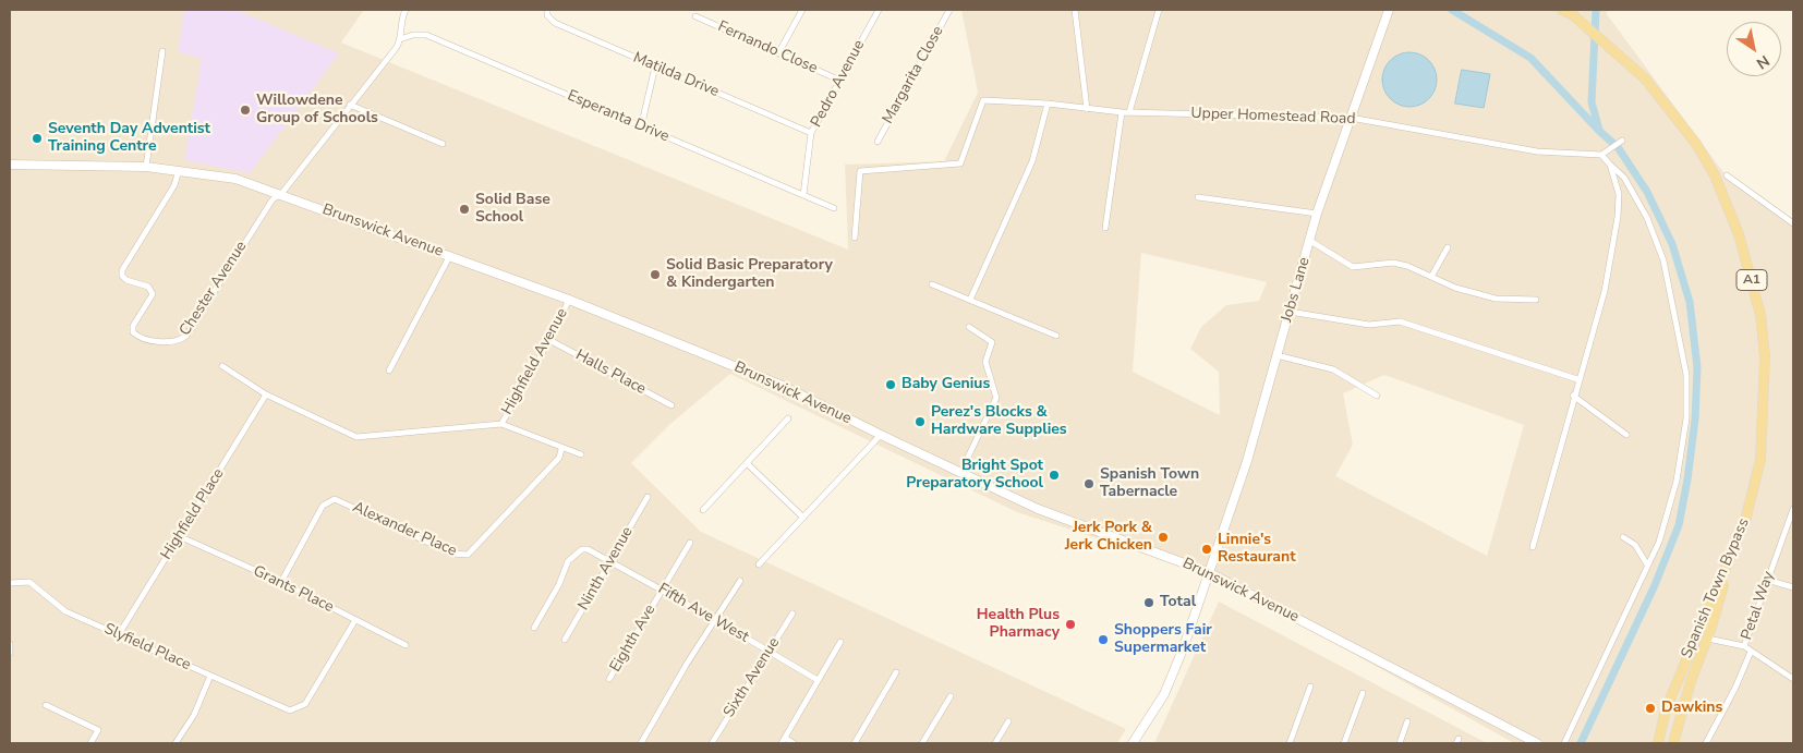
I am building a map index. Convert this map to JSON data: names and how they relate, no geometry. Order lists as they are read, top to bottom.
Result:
{
  "streets": {
    "main road": [
      "Brunswick Avenue",
      "A1",
      "Jobs Lane",
      "Spanish Town Bypass"
    ],
    "street": [
      "Fernando Close",
      "Matilda Drive",
      "Margarita Close",
      "Pedro Avenue",
      "Esperanta Drive",
      "Upper Homestead Road",
      "Chester Avenue",
      "Highfield Avenue",
      "Halls Place",
      "Highfield Place",
      "Alexander Place",
      "Ninth Avenue",
      "Grants Place",
      "Petal Way",
      "Fifth Ave West",
      "Eighth Ave",
      "Slyfield Place",
      "Sixth Avenue"
    ]
  },
  "crossings": [
    ["Fernando Close", "Pedro Avenue"],
    ["Matilda Drive", "Pedro Avenue"],
    ["Pedro Avenue", "Esperanta Drive"],
    ["Upper Homestead Road", "Jobs Lane"],
    ["Brunswick Avenue", "Chester Avenue"],
    ["Brunswick Avenue", "Jobs Lane"],
    ["Brunswick Avenue", "Highfield Avenue"],
    ["A1", "Spanish Town Bypass"],
    ["Highfield Avenue", "Halls Place"],
    ["Highfield Place", "Grants Place"],
    ["Highfield Place", "Slyfield Place"],
    ["Alexander Place", "Grants Place"],
    ["Ninth Avenue", "Fifth Ave West"],
    ["Grants Place", "Slyfield Place"],
    ["Fifth Ave West", "Eighth Ave"],
    ["Fifth Ave West", "Sixth Avenue"]
  ],
  "places": [
    "Willowdene Group of Schools",
    "Seventh Day Adventist Training Centre",
    "Solid Base School",
    "Solid Basic Preparatory & Kindergarten",
    "Baby Genius",
    "Perez's Blocks & Hardware Supplies",
    "Bright Spot Preparatory School",
    "Spanish Town Tabernacle",
    "Jerk Pork & Jerk Chicken",
    "Linnie's Restaurant",
    "Total",
    "Health Plus Pharmacy",
    "Shoppers Fair Supermarket",
    "Dawkins"
  ],
  "north": "bottom right"
}
